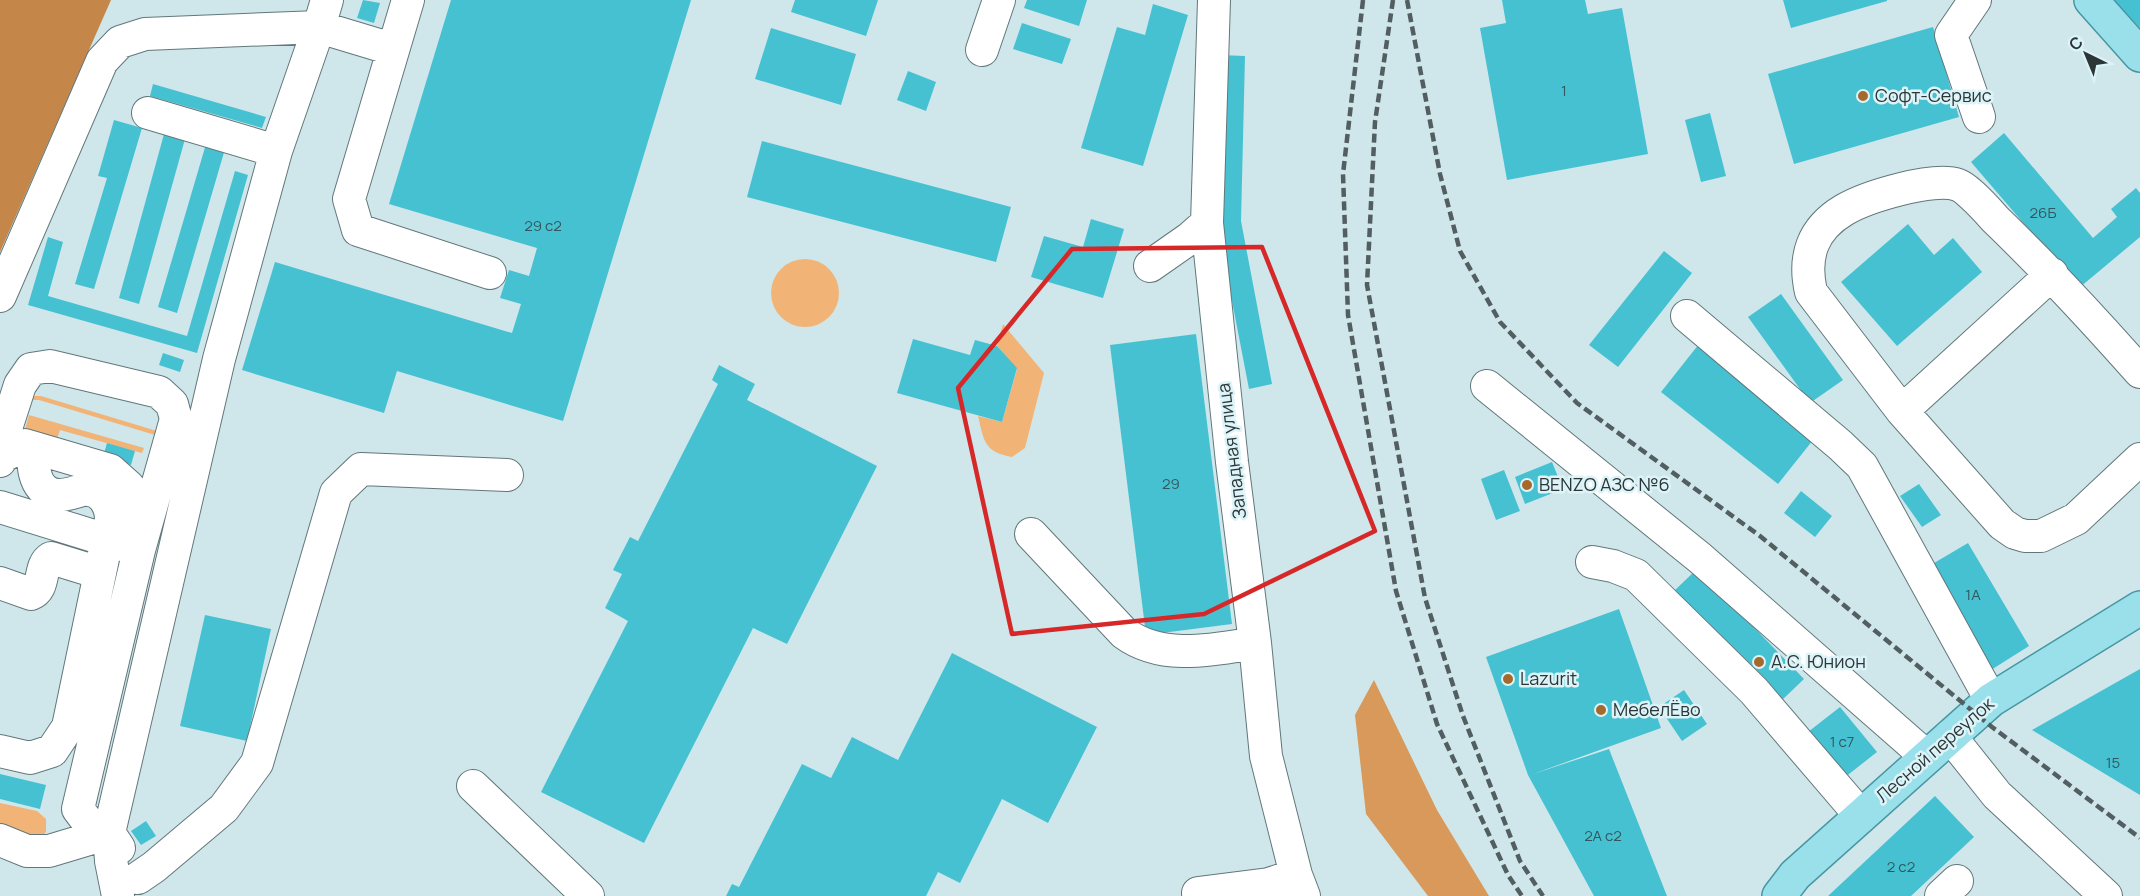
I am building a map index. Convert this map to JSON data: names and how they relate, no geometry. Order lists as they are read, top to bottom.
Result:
{
  "streets": {
    "main road": ["Лесной переулок"],
    "street": ["Западная улица"]
  },
  "places": [
    "Софт-Сервис",
    "BENZO АЗС №6",
    "А.С. Юнион",
    "Lazurit",
    "МебелЁво"
  ],
  "house_numbers": [
    "1",
    "26Б",
    "29 с2",
    "29",
    "1А",
    "1 с7",
    "15",
    "2А с2",
    "2 с2"
  ],
  "north": "top left"
}
